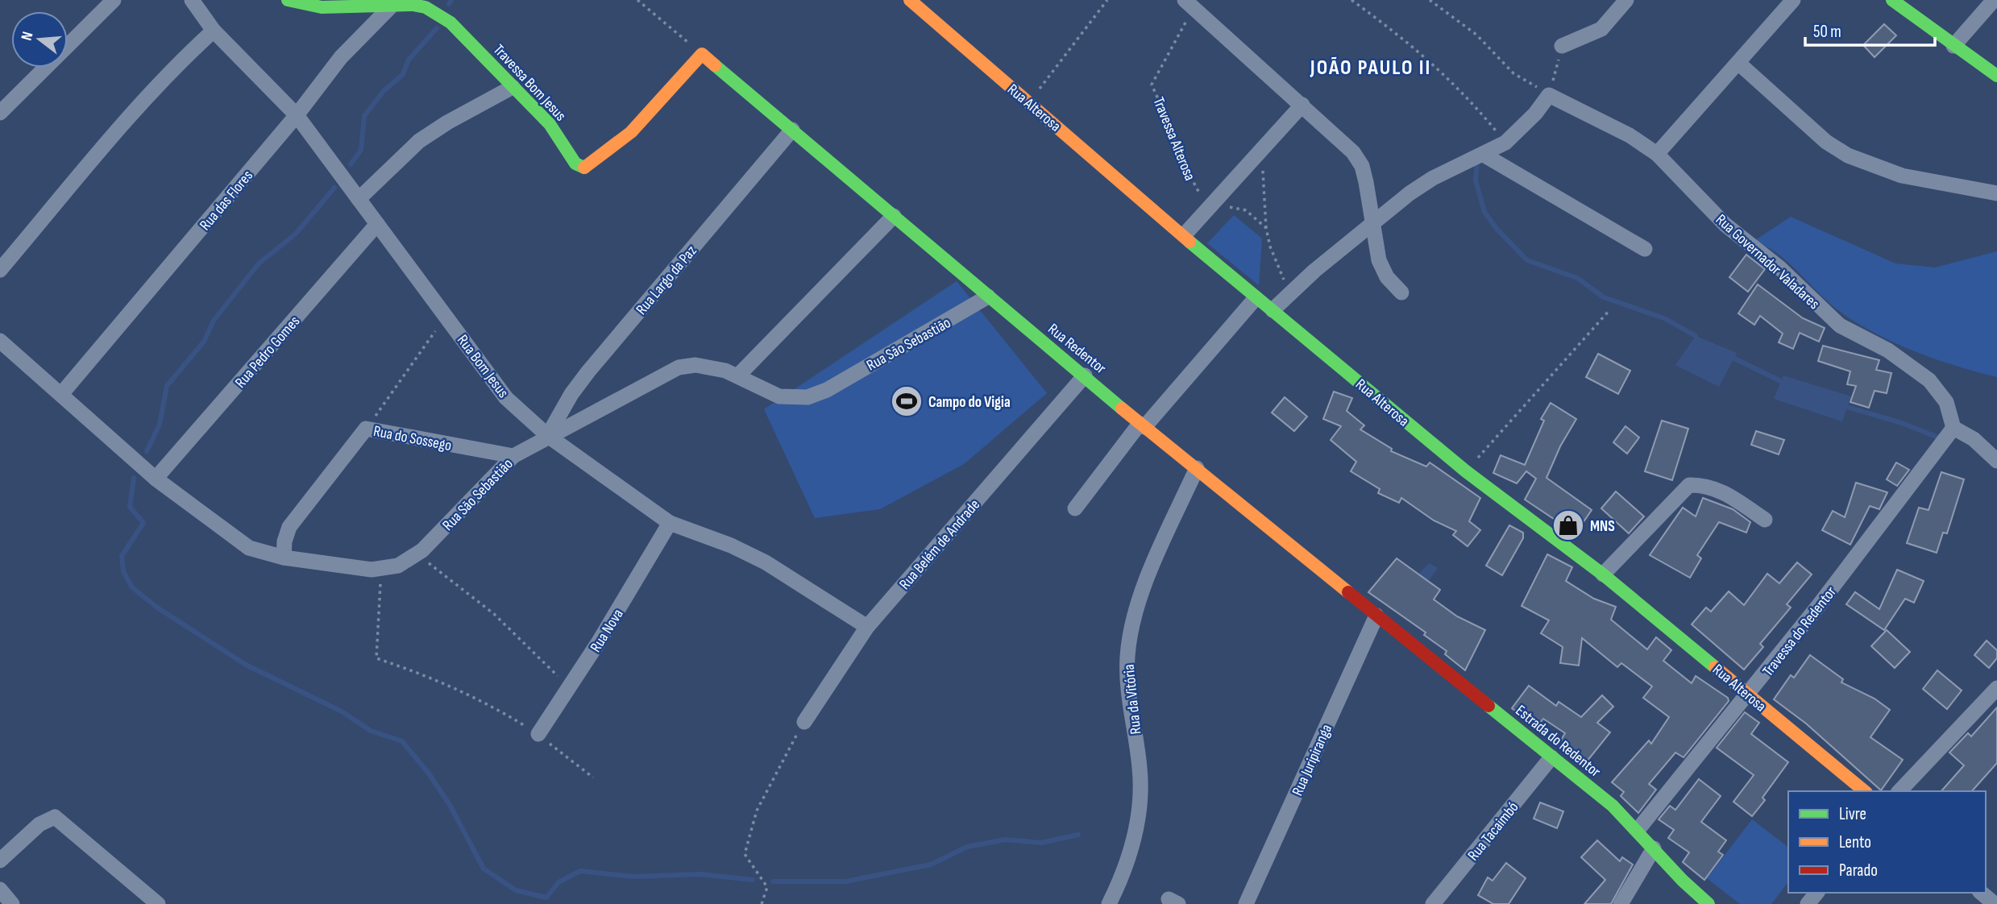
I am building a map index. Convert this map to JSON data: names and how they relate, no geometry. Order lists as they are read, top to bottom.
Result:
{
  "streets": {
    "street": [
      "Travessa Bom Jesus",
      "Rua Alterosa",
      "Rua das Flores",
      "Rua Governador Valadares",
      "Rua Largo da Paz",
      "Rua São Sebastião",
      "Rua Redentor",
      "Rua Pedro Gomes",
      "Rua Bom Jesus",
      "Rua do Sossego",
      "Rua Belém de Andrade",
      "Rua Nova",
      "Travessa do Redentor",
      "Rua da Vitória",
      "Estrada do Redentor",
      "Rua Juripiranga",
      "Rua Tacaimbó"
    ],
    "path": ["Travessa Alterosa"]
  },
  "crossings": [
    ["Travessa Bom Jesus", "Rua das Flores"],
    ["Travessa Bom Jesus", "Rua Redentor"],
    ["Rua Alterosa", "Travessa do Redentor"],
    ["Rua das Flores", "Rua São Sebastião"],
    ["Rua das Flores", "Rua Bom Jesus"],
    ["Rua Governador Valadares", "Travessa do Redentor"],
    ["Rua Largo da Paz", "Rua São Sebastião"],
    ["Rua Largo da Paz", "Rua Redentor"],
    ["Rua Largo da Paz", "Rua Bom Jesus"],
    ["Rua São Sebastião", "Rua Redentor"],
    ["Rua São Sebastião", "Rua Pedro Gomes"],
    ["Rua São Sebastião", "Rua Bom Jesus"],
    ["Rua São Sebastião", "Rua do Sossego"],
    ["Rua Redentor", "Rua Belém de Andrade"],
    ["Rua Redentor", "Rua da Vitória"],
    ["Rua Redentor", "Estrada do Redentor"],
    ["Rua Redentor", "Rua Juripiranga"],
    ["Rua Pedro Gomes", "Rua Bom Jesus"],
    ["Rua Bom Jesus", "Rua Belém de Andrade"],
    ["Rua Bom Jesus", "Rua Nova"],
    ["Travessa do Redentor", "Estrada do Redentor"],
    ["Estrada do Redentor", "Rua Juripiranga"],
    ["Estrada do Redentor", "Rua Tacaimbó"]
  ],
  "districts": ["JOÃO PAULO II"],
  "places": {
    "sports": ["Campo do Vigia"],
    "shop": ["MNS"]
  },
  "legend": ["Livre", "Lento", "Parado"],
  "scale_bar": "50 m",
  "north": "left"
}
